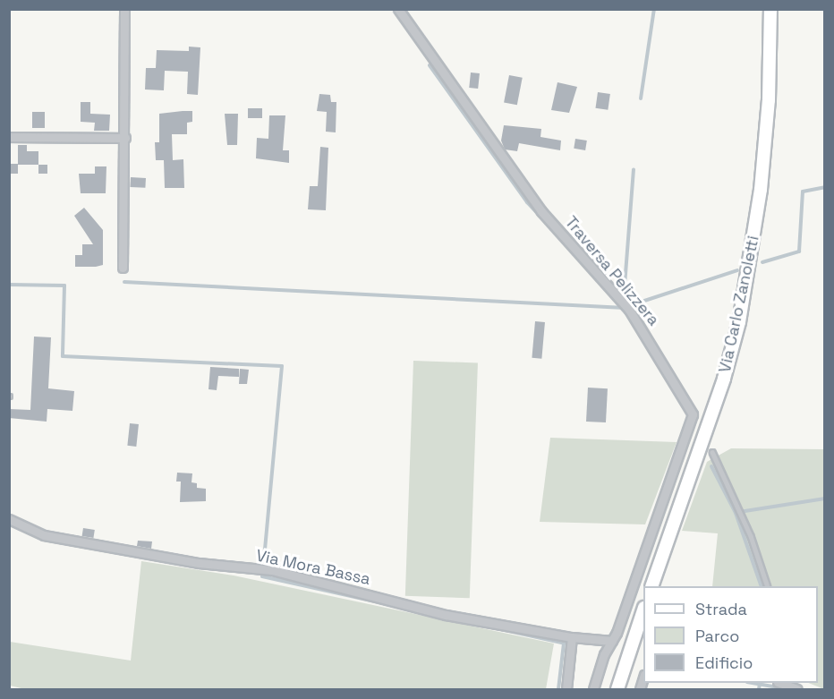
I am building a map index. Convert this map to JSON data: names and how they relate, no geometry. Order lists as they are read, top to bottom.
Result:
{
  "streets": {
    "main road": ["Via Carlo Zanoletti"],
    "street": ["Traversa Pelizzera", "Via Mora Bassa"]
  },
  "crossings": [
    ["Traversa Pelizzera", "Via Mora Bassa"]
  ],
  "legend": ["Strada", "Parco", "Edificio"]
}
